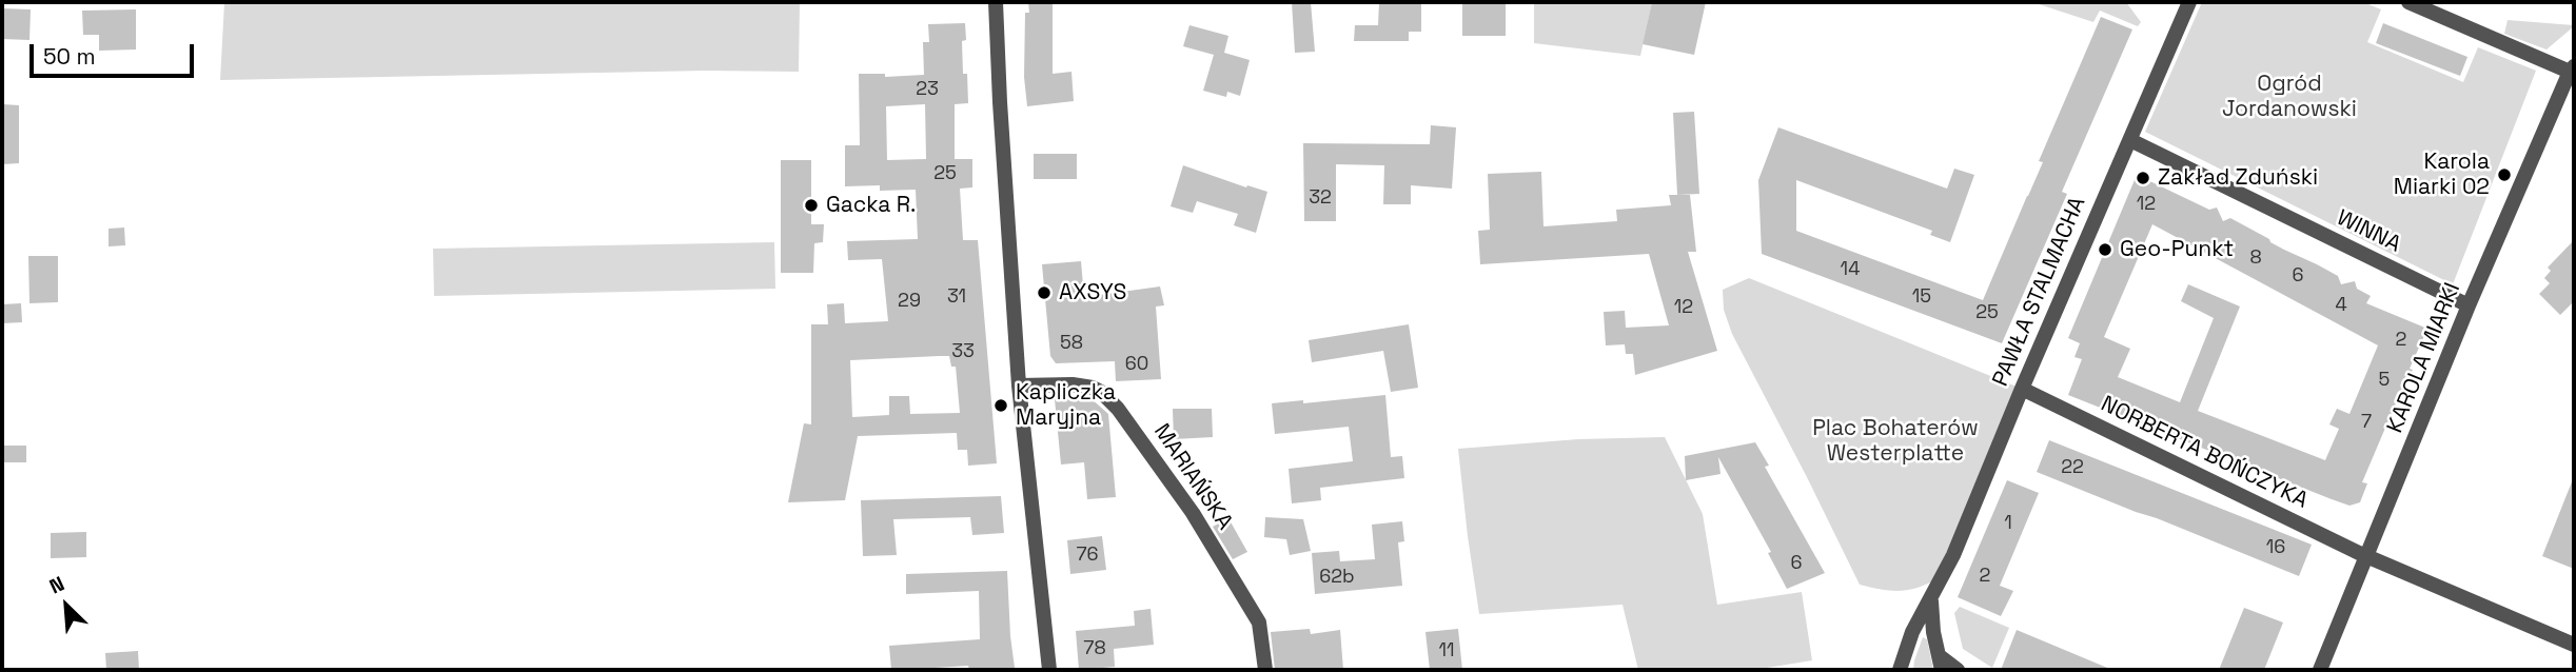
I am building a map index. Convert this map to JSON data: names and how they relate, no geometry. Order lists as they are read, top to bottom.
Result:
{
  "streets": {
    "street": [
      "WINNA",
      "PAWŁA STALMACHA",
      "KAROLA MIARKI",
      "NORBERTA BOŃCZYKA",
      "MARIAŃSKA"
    ]
  },
  "crossings": [
    ["WINNA", "PAWŁA STALMACHA"],
    ["WINNA", "KAROLA MIARKI"],
    ["PAWŁA STALMACHA", "NORBERTA BOŃCZYKA"],
    ["KAROLA MIARKI", "NORBERTA BOŃCZYKA"]
  ],
  "parks": ["Ogród Jordanowski", "Plac Bohaterów Westerplatte"],
  "places": [
    "Karola Miarki 02",
    "Zakład Zduński",
    "Gacka R.",
    "Geo-Punkt",
    "AXSYS",
    "Kapliczka Maryjna"
  ],
  "house_numbers": [
    "23",
    "25",
    "32",
    "12",
    "8",
    "14",
    "6",
    "31",
    "15",
    "29",
    "4",
    "12",
    "25",
    "2",
    "58",
    "33",
    "60",
    "5",
    "7",
    "22",
    "1",
    "16",
    "76",
    "6",
    "2",
    "62b",
    "78",
    "11"
  ],
  "scale_bar": "50 m",
  "north": "top left"
}
